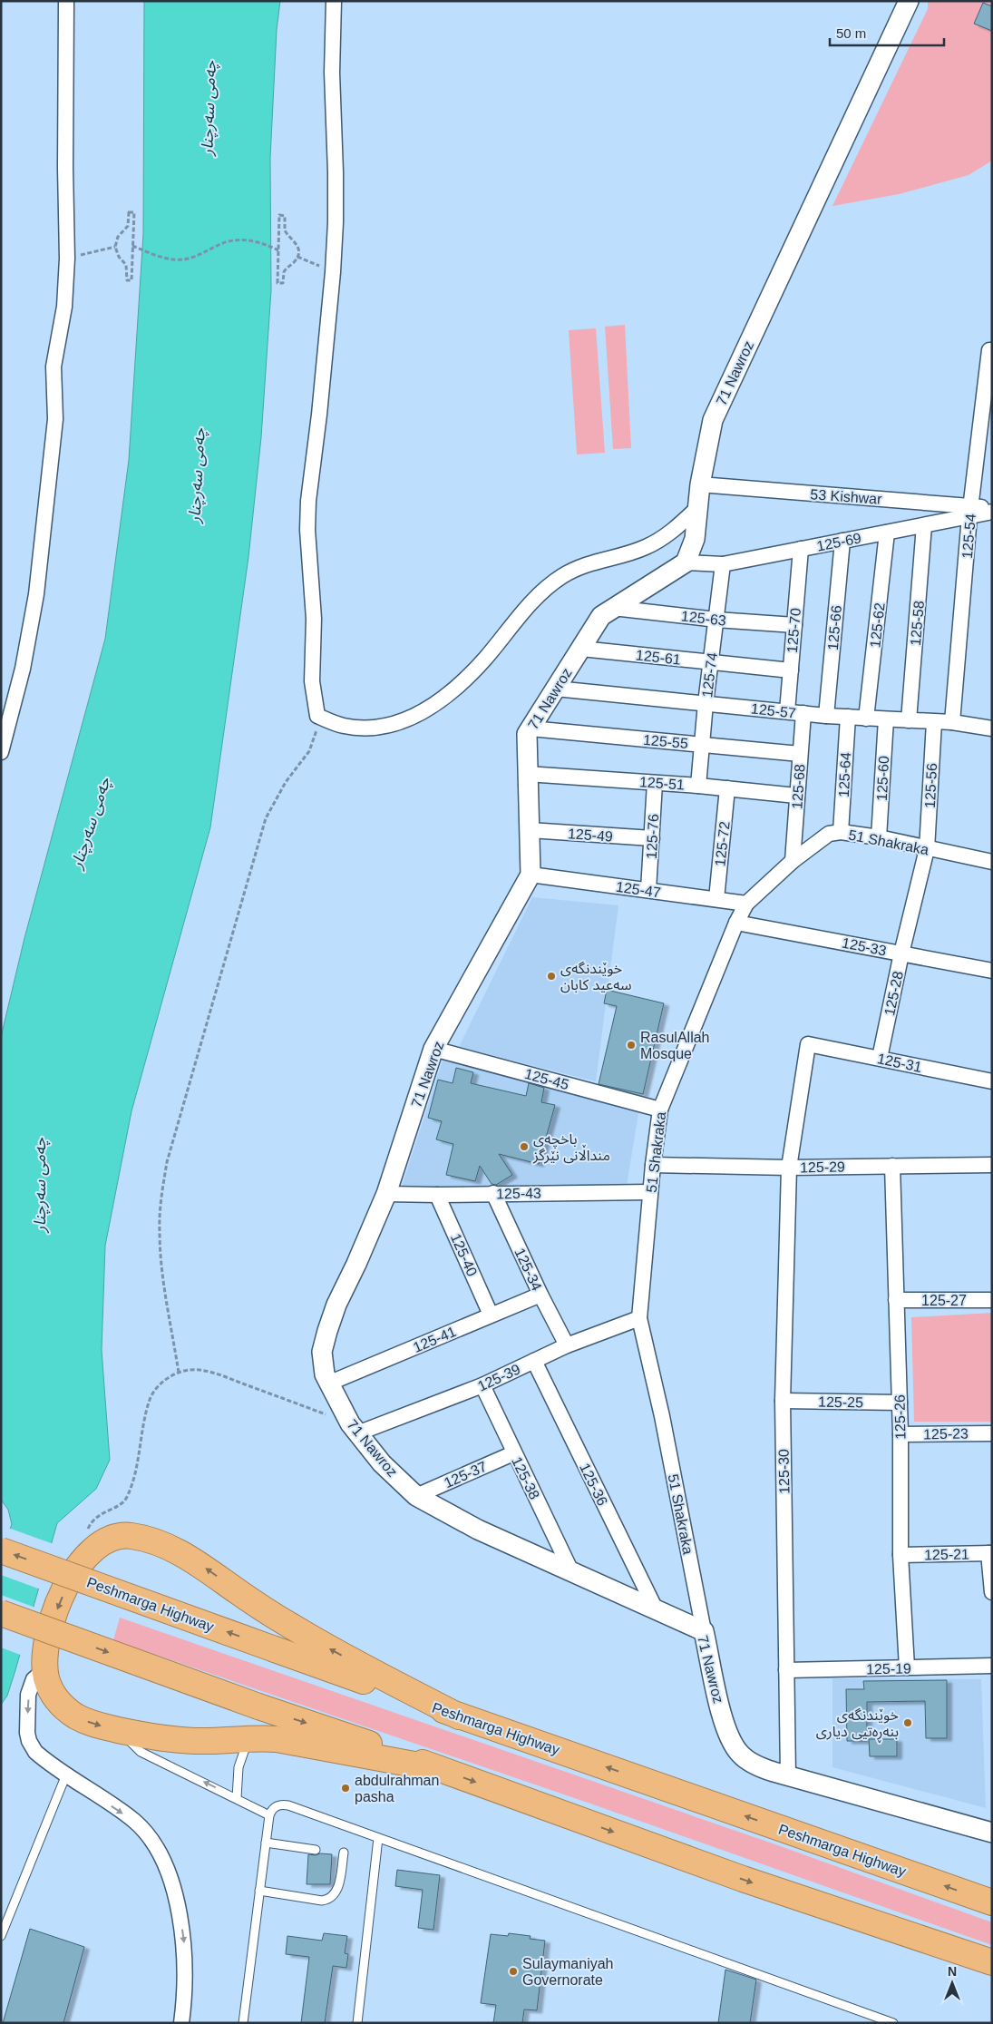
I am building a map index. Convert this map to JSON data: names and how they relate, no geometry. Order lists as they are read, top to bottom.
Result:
{
  "streets": {
    "highway": ["Peshmarga Highway"],
    "street": [
      "71 Nawroz",
      "53 Kishwar",
      "125-54",
      "125-69",
      "125-63",
      "125-58",
      "125-62",
      "125-66",
      "125-70",
      "125-61",
      "125-74",
      "125-57",
      "125-55",
      "125-64",
      "125-60",
      "125-51",
      "125-56",
      "125-68",
      "125-49",
      "125-76",
      "51 Shakraka",
      "125-72",
      "125-47",
      "125-33",
      "125-28",
      "125-31",
      "125-45",
      "125-29",
      "125-43",
      "125-40",
      "125-34",
      "125-27",
      "125-41",
      "125-39",
      "125-25",
      "125-26",
      "125-23",
      "125-30",
      "125-37",
      "125-38",
      "125-36",
      "125-21",
      "125-19"
    ]
  },
  "crossings": [
    ["71 Nawroz", "53 Kishwar"],
    ["71 Nawroz", "125-69"],
    ["71 Nawroz", "125-63"],
    ["71 Nawroz", "125-61"],
    ["71 Nawroz", "125-57"],
    ["71 Nawroz", "125-55"],
    ["71 Nawroz", "125-51"],
    ["71 Nawroz", "125-49"],
    ["71 Nawroz", "51 Shakraka"],
    ["71 Nawroz", "125-47"],
    ["71 Nawroz", "125-45"],
    ["71 Nawroz", "125-43"],
    ["71 Nawroz", "125-41"],
    ["71 Nawroz", "125-39"],
    ["71 Nawroz", "125-30"],
    ["71 Nawroz", "125-37"],
    ["71 Nawroz", "125-38"],
    ["71 Nawroz", "125-36"],
    ["53 Kishwar", "125-54"],
    ["53 Kishwar", "125-69"],
    ["125-54", "125-69"],
    ["125-54", "125-57"],
    ["125-69", "125-58"],
    ["125-69", "125-62"],
    ["125-69", "125-66"],
    ["125-69", "125-70"],
    ["125-69", "125-74"],
    ["125-63", "125-70"],
    ["125-63", "125-74"],
    ["125-58", "125-57"],
    ["125-62", "125-57"],
    ["125-66", "125-57"],
    ["125-70", "125-61"],
    ["125-70", "125-57"],
    ["125-61", "125-74"],
    ["125-74", "125-57"],
    ["125-74", "125-55"],
    ["125-74", "125-51"],
    ["125-57", "125-64"],
    ["125-57", "125-60"],
    ["125-57", "125-56"],
    ["125-57", "125-68"],
    ["125-55", "125-68"],
    ["125-64", "51 Shakraka"],
    ["125-60", "51 Shakraka"],
    ["125-51", "125-68"],
    ["125-51", "125-76"],
    ["125-51", "125-72"],
    ["125-56", "51 Shakraka"],
    ["125-56", "125-28"],
    ["125-68", "51 Shakraka"],
    ["125-49", "125-76"],
    ["125-76", "125-47"],
    ["51 Shakraka", "125-47"],
    ["51 Shakraka", "125-33"],
    ["51 Shakraka", "125-28"],
    ["51 Shakraka", "125-45"],
    ["51 Shakraka", "125-29"],
    ["51 Shakraka", "125-43"],
    ["51 Shakraka", "125-39"],
    ["125-72", "125-47"],
    ["125-33", "125-28"],
    ["125-28", "125-31"],
    ["125-31", "125-30"],
    ["125-29", "125-26"],
    ["125-29", "125-30"],
    ["125-43", "125-40"],
    ["125-43", "125-34"],
    ["125-40", "125-41"],
    ["125-34", "125-41"],
    ["125-34", "125-39"],
    ["125-27", "125-26"],
    ["125-39", "125-38"],
    ["125-39", "125-36"],
    ["125-25", "125-26"],
    ["125-25", "125-30"],
    ["125-26", "125-23"],
    ["125-26", "125-21"],
    ["125-26", "125-19"],
    ["125-30", "125-19"],
    ["125-37", "125-38"]
  ],
  "water": ["چەمی سەرچنار"],
  "places": [
    "خوێندنگەی سەعید کابان",
    "RasulAllah Mosque",
    "باخچەی منداڵانی نێرگز",
    "خوێندنگەی بنەڕەتیی دیاری",
    "abdulrahman pasha",
    "Sulaymaniyah Governorate"
  ],
  "scale_bar": "50 m",
  "north": "top"
}
